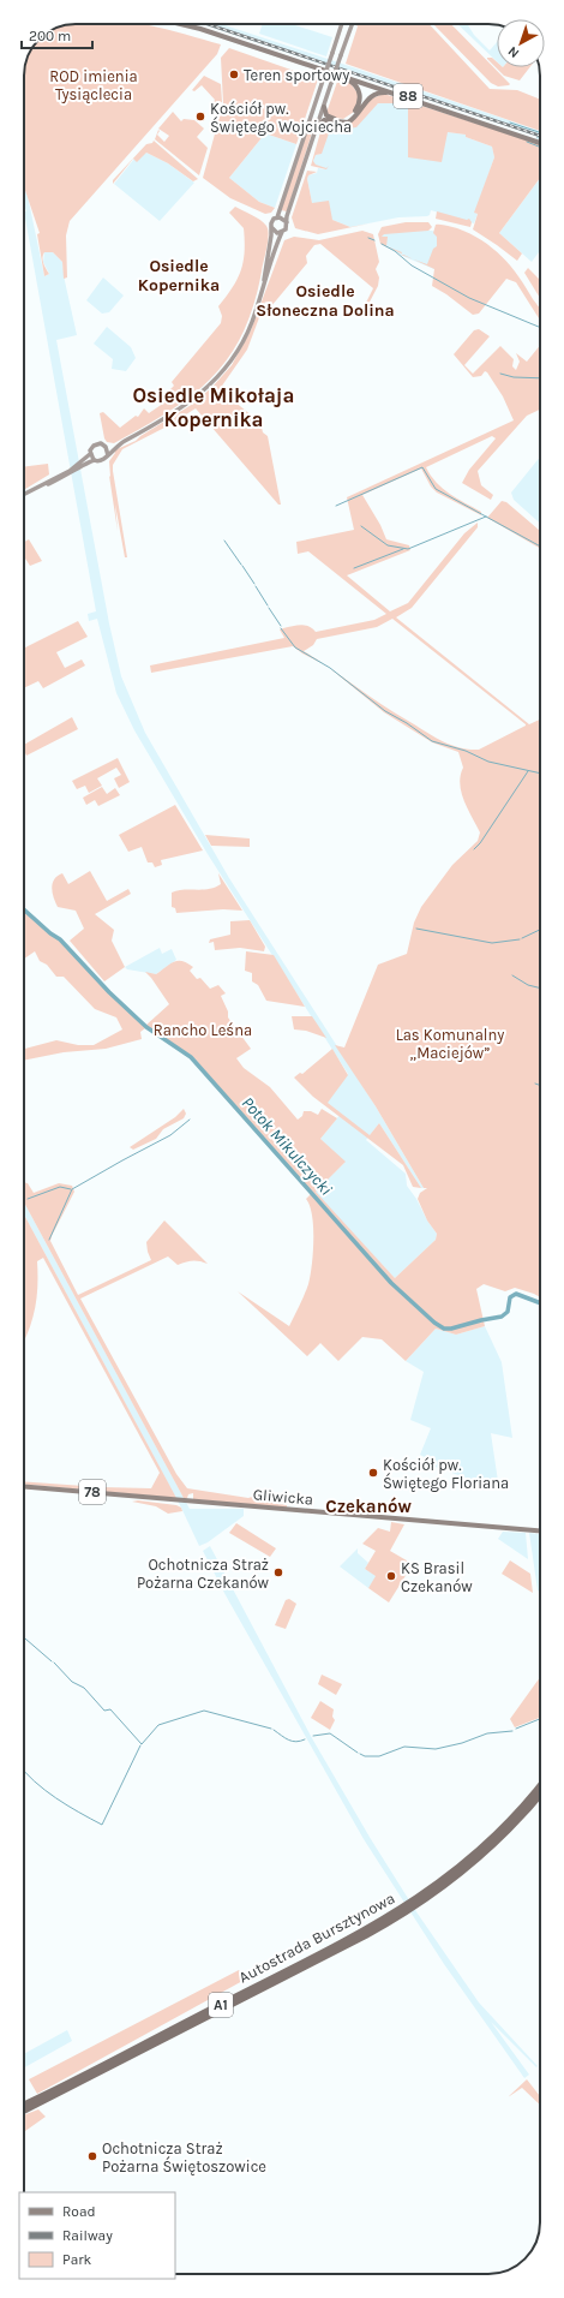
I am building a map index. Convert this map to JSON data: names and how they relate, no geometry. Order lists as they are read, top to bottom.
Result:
{
  "streets": {
    "highway": ["Autostrada Bursztynowa", "A1"],
    "main road": ["88", "78", "Gliwicka"]
  },
  "districts": [
    "Osiedle Kopernika",
    "Osiedle Słoneczna Dolina",
    "Osiedle Mikołaja Kopernika",
    "Czekanów"
  ],
  "water": ["Potok Mikulczycki"],
  "parks": ["ROD imienia Tysiąclecia", "Rancho Leśna", "Las Komunalny „Maciejów”"],
  "places": [
    "Teren sportowy",
    "Kościół pw. Świętego Wojciecha",
    "Kościół pw. Świętego Floriana",
    "Ochotnicza Straż Pożarna Czekanów",
    "KS Brasil Czekanów",
    "Ochotnicza Straż Pożarna Świętoszowice"
  ],
  "legend": ["Road", "Railway", "Park"],
  "scale_bar": "200 m",
  "north": "bottom left"
}
